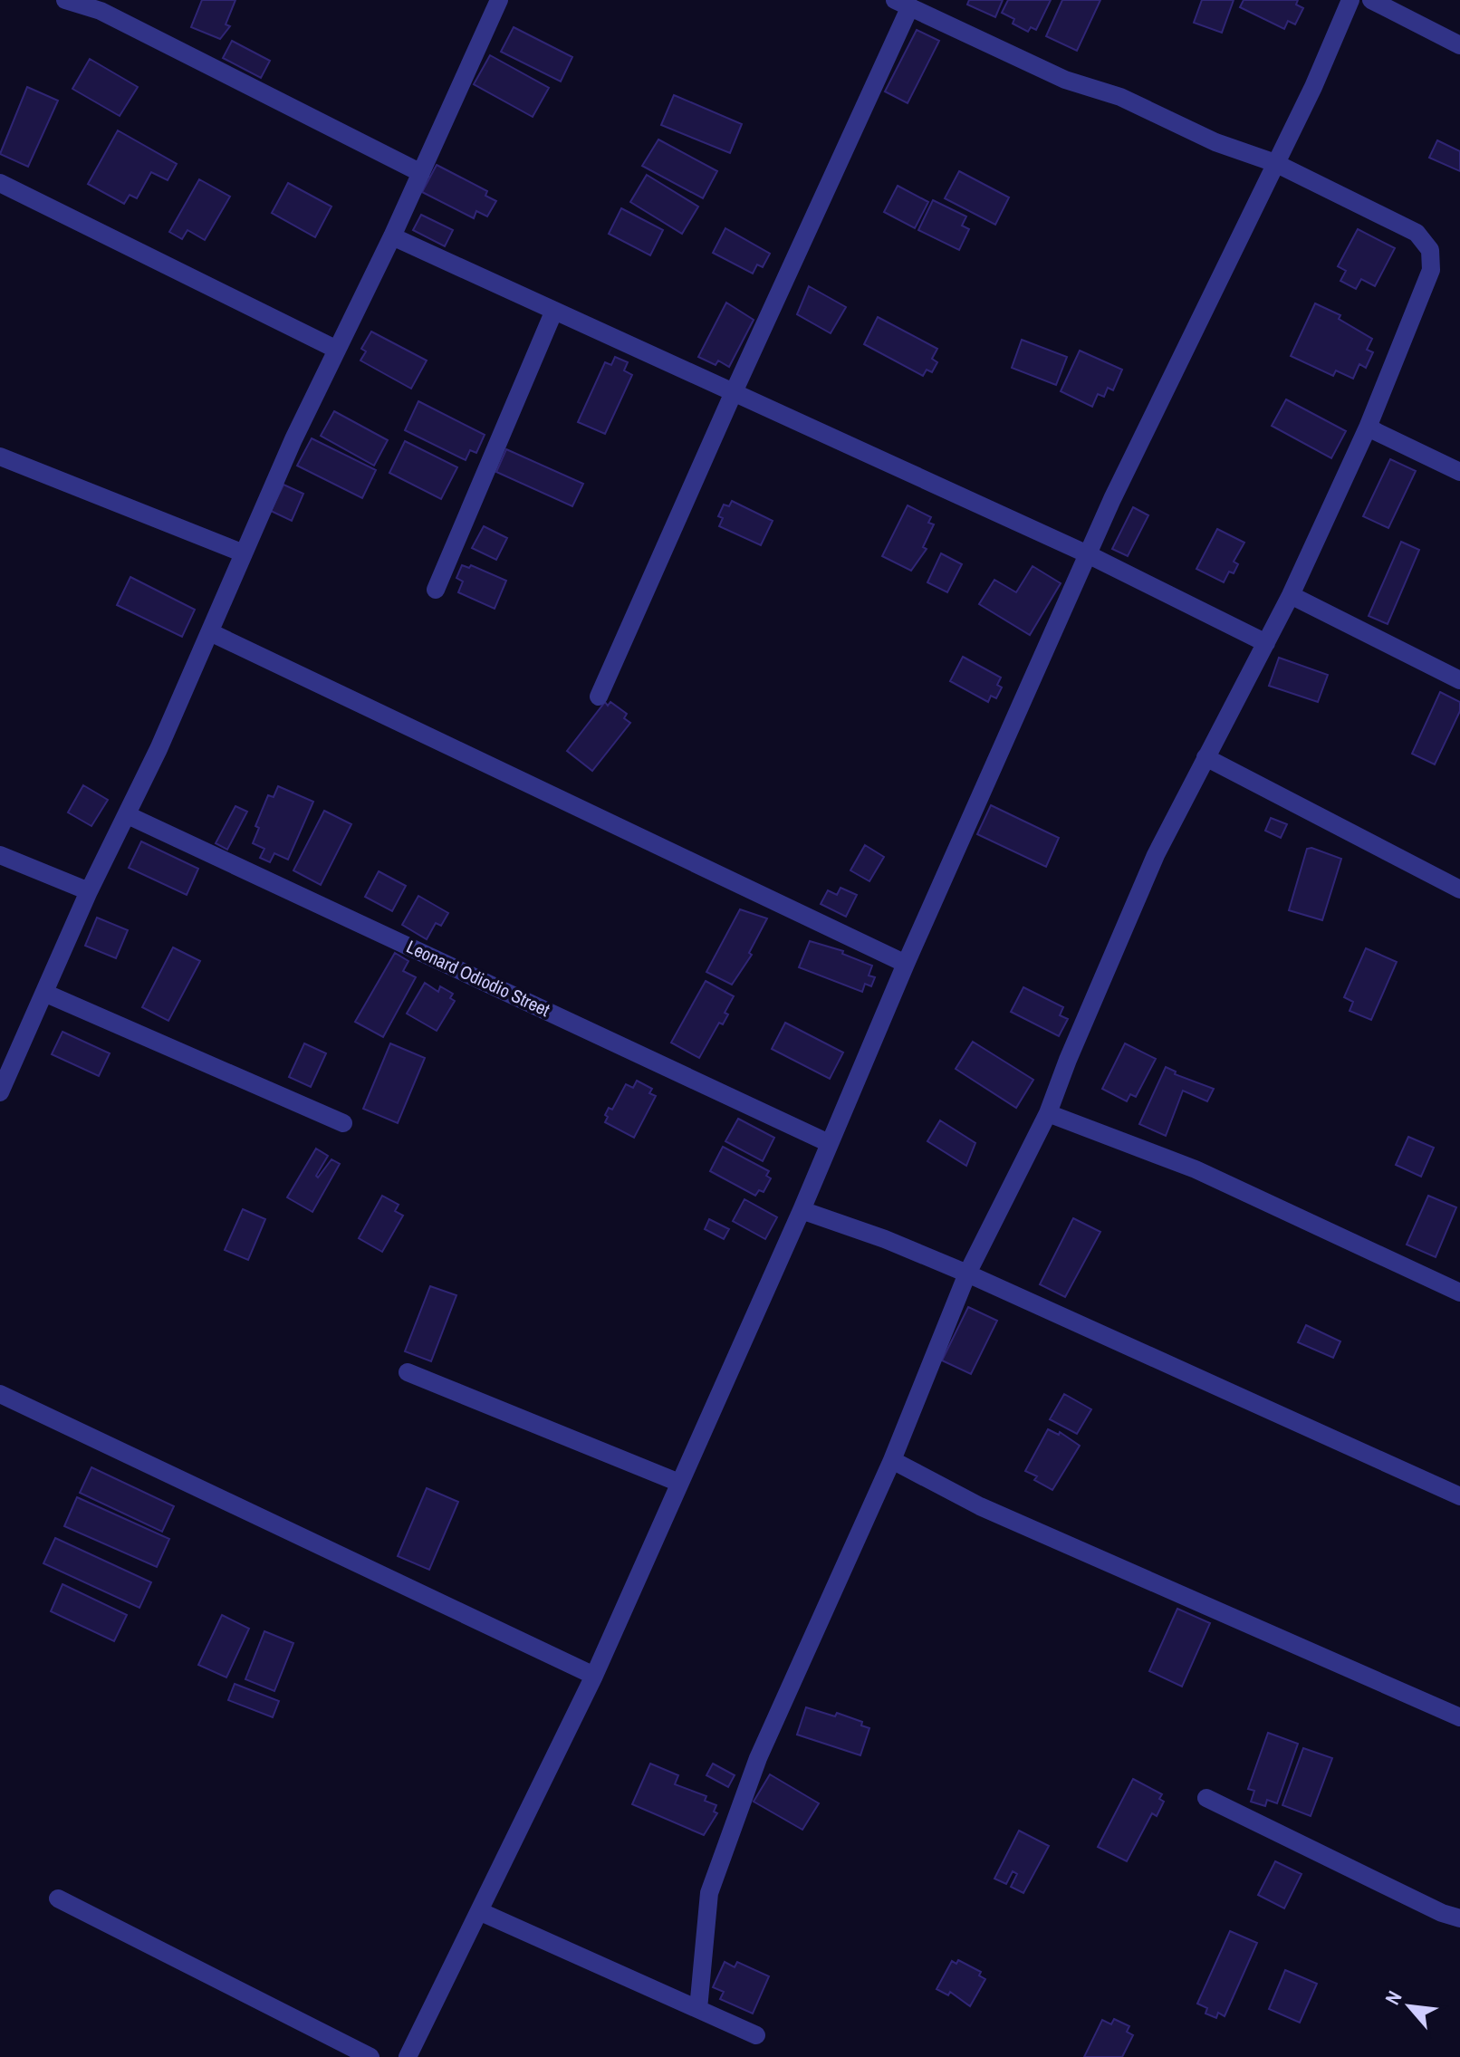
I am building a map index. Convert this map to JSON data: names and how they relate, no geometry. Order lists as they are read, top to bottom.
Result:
{
  "streets": {
    "street": ["Leonard Odiodio Street"]
  },
  "north": "top left"
}
